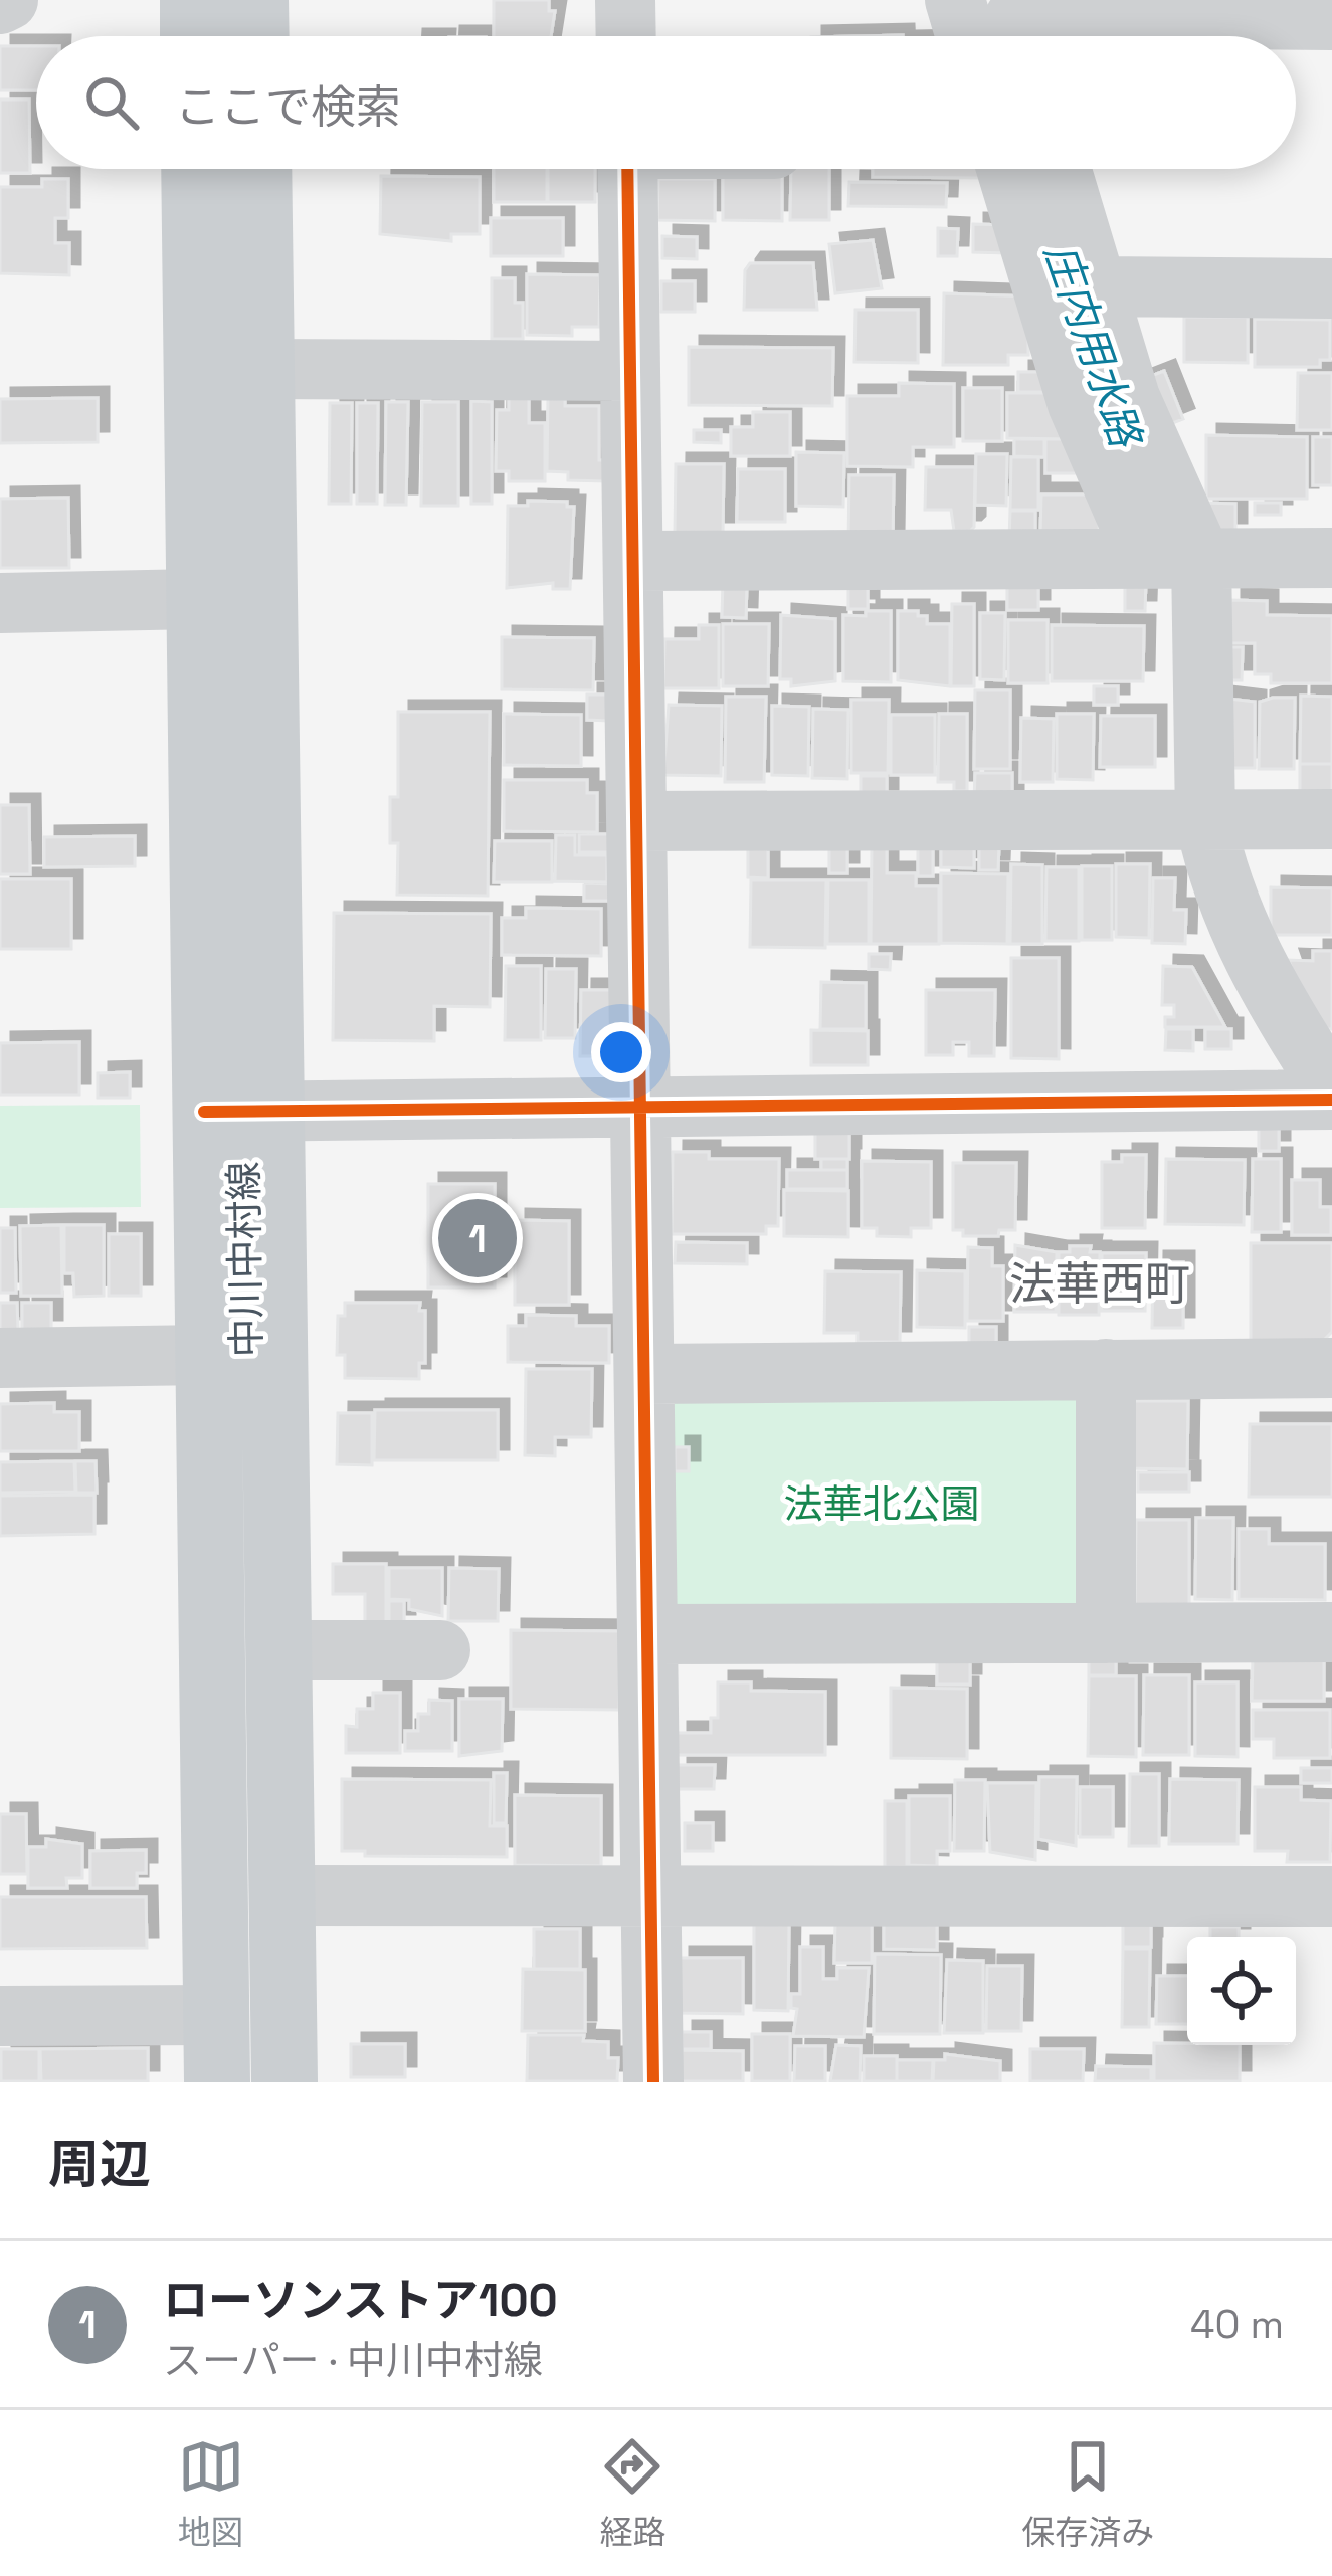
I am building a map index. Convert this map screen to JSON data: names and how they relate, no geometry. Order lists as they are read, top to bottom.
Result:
{
  "streets": {
    "main road": ["中川中村線"]
  },
  "districts": ["法華西町"],
  "water": ["庄内用水路"],
  "parks": ["法華北公園"],
  "page": {
    "search": "ここで検索",
    "pins": "1",
    "heading": "周辺",
    "list": [
      {
        "mark": "1",
        "name": "ローソンストア100",
        "note": "スーパー · 中川中村線",
        "value": "40 m"
      }
    ],
    "nav": ["地図", "経路", "保存済み"]
  }
}
